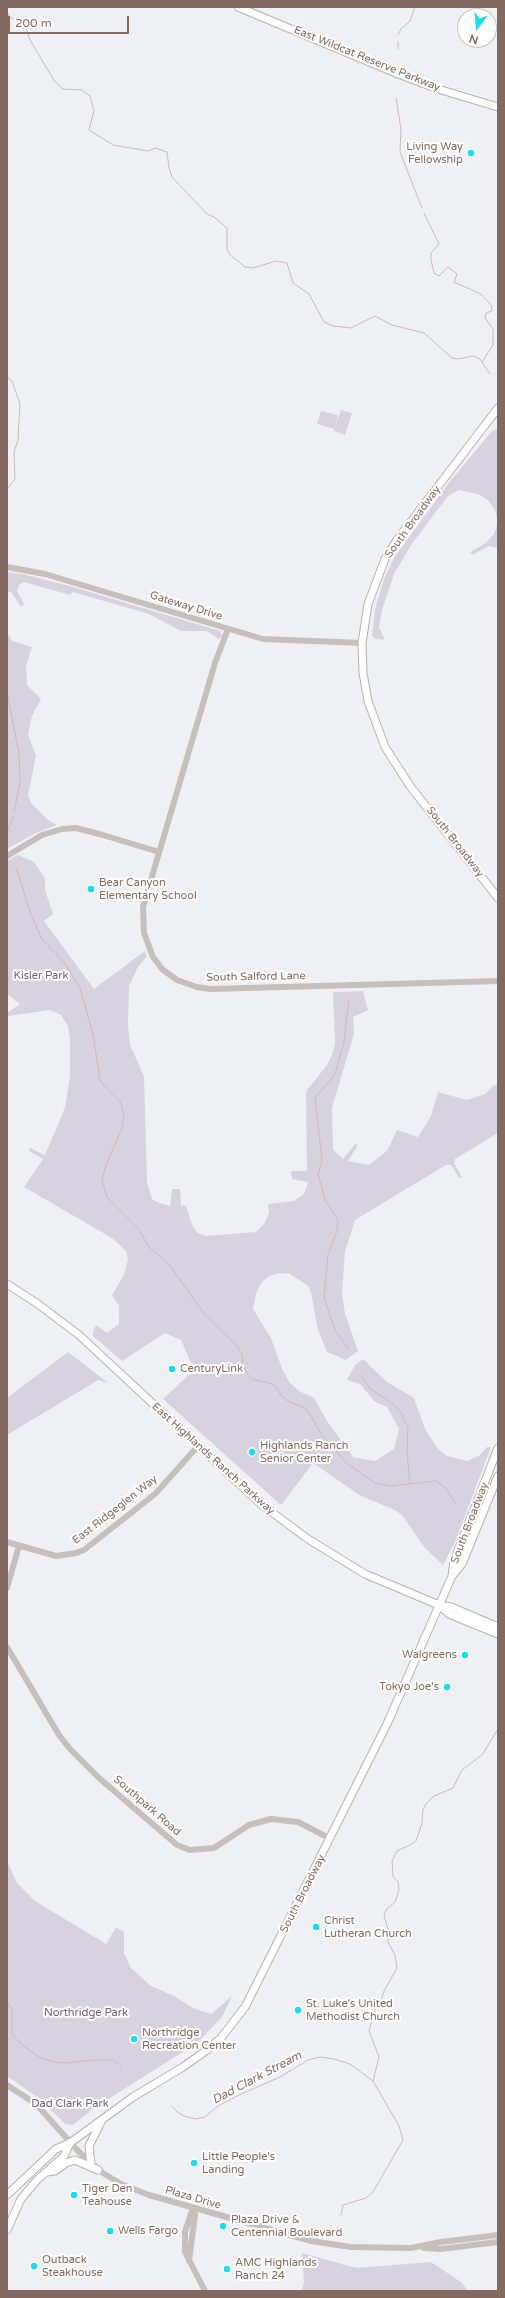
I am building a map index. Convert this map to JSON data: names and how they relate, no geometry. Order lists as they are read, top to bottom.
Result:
{
  "streets": {
    "main road": ["East Wildcat Reserve Parkway", "South Broadway", "East Highlands Ranch Parkway"],
    "street": [
      "Gateway Drive",
      "South Salford Lane",
      "East Ridgeglen Way",
      "Southpark Road",
      "Plaza Drive"
    ]
  },
  "crossings": [
    ["South Broadway", "Gateway Drive"],
    ["South Broadway", "East Highlands Ranch Parkway"],
    ["South Broadway", "Southpark Road"],
    ["South Broadway", "Plaza Drive"],
    ["Gateway Drive", "South Salford Lane"],
    ["East Highlands Ranch Parkway", "East Ridgeglen Way"]
  ],
  "water": ["Dad Clark Stream"],
  "parks": ["Kisler Park", "Northridge Park", "Dad Clark Park"],
  "places": [
    "Living Way Fellowship",
    "Bear Canyon Elementary School",
    "CenturyLink",
    "Highlands Ranch Senior Center",
    "Walgreens",
    "Tokyo Joe's",
    "Christ Lutheran Church",
    "St. Luke's United Methodist Church",
    "Northridge Recreation Center",
    "Little People's Landing",
    "Tiger Den Teahouse",
    "Plaza Drive & Centennial Boulevard",
    "Wells Fargo",
    "Outback Steakhouse",
    "AMC Highlands Ranch 24"
  ],
  "scale_bar": "200 m",
  "north": "bottom"
}
